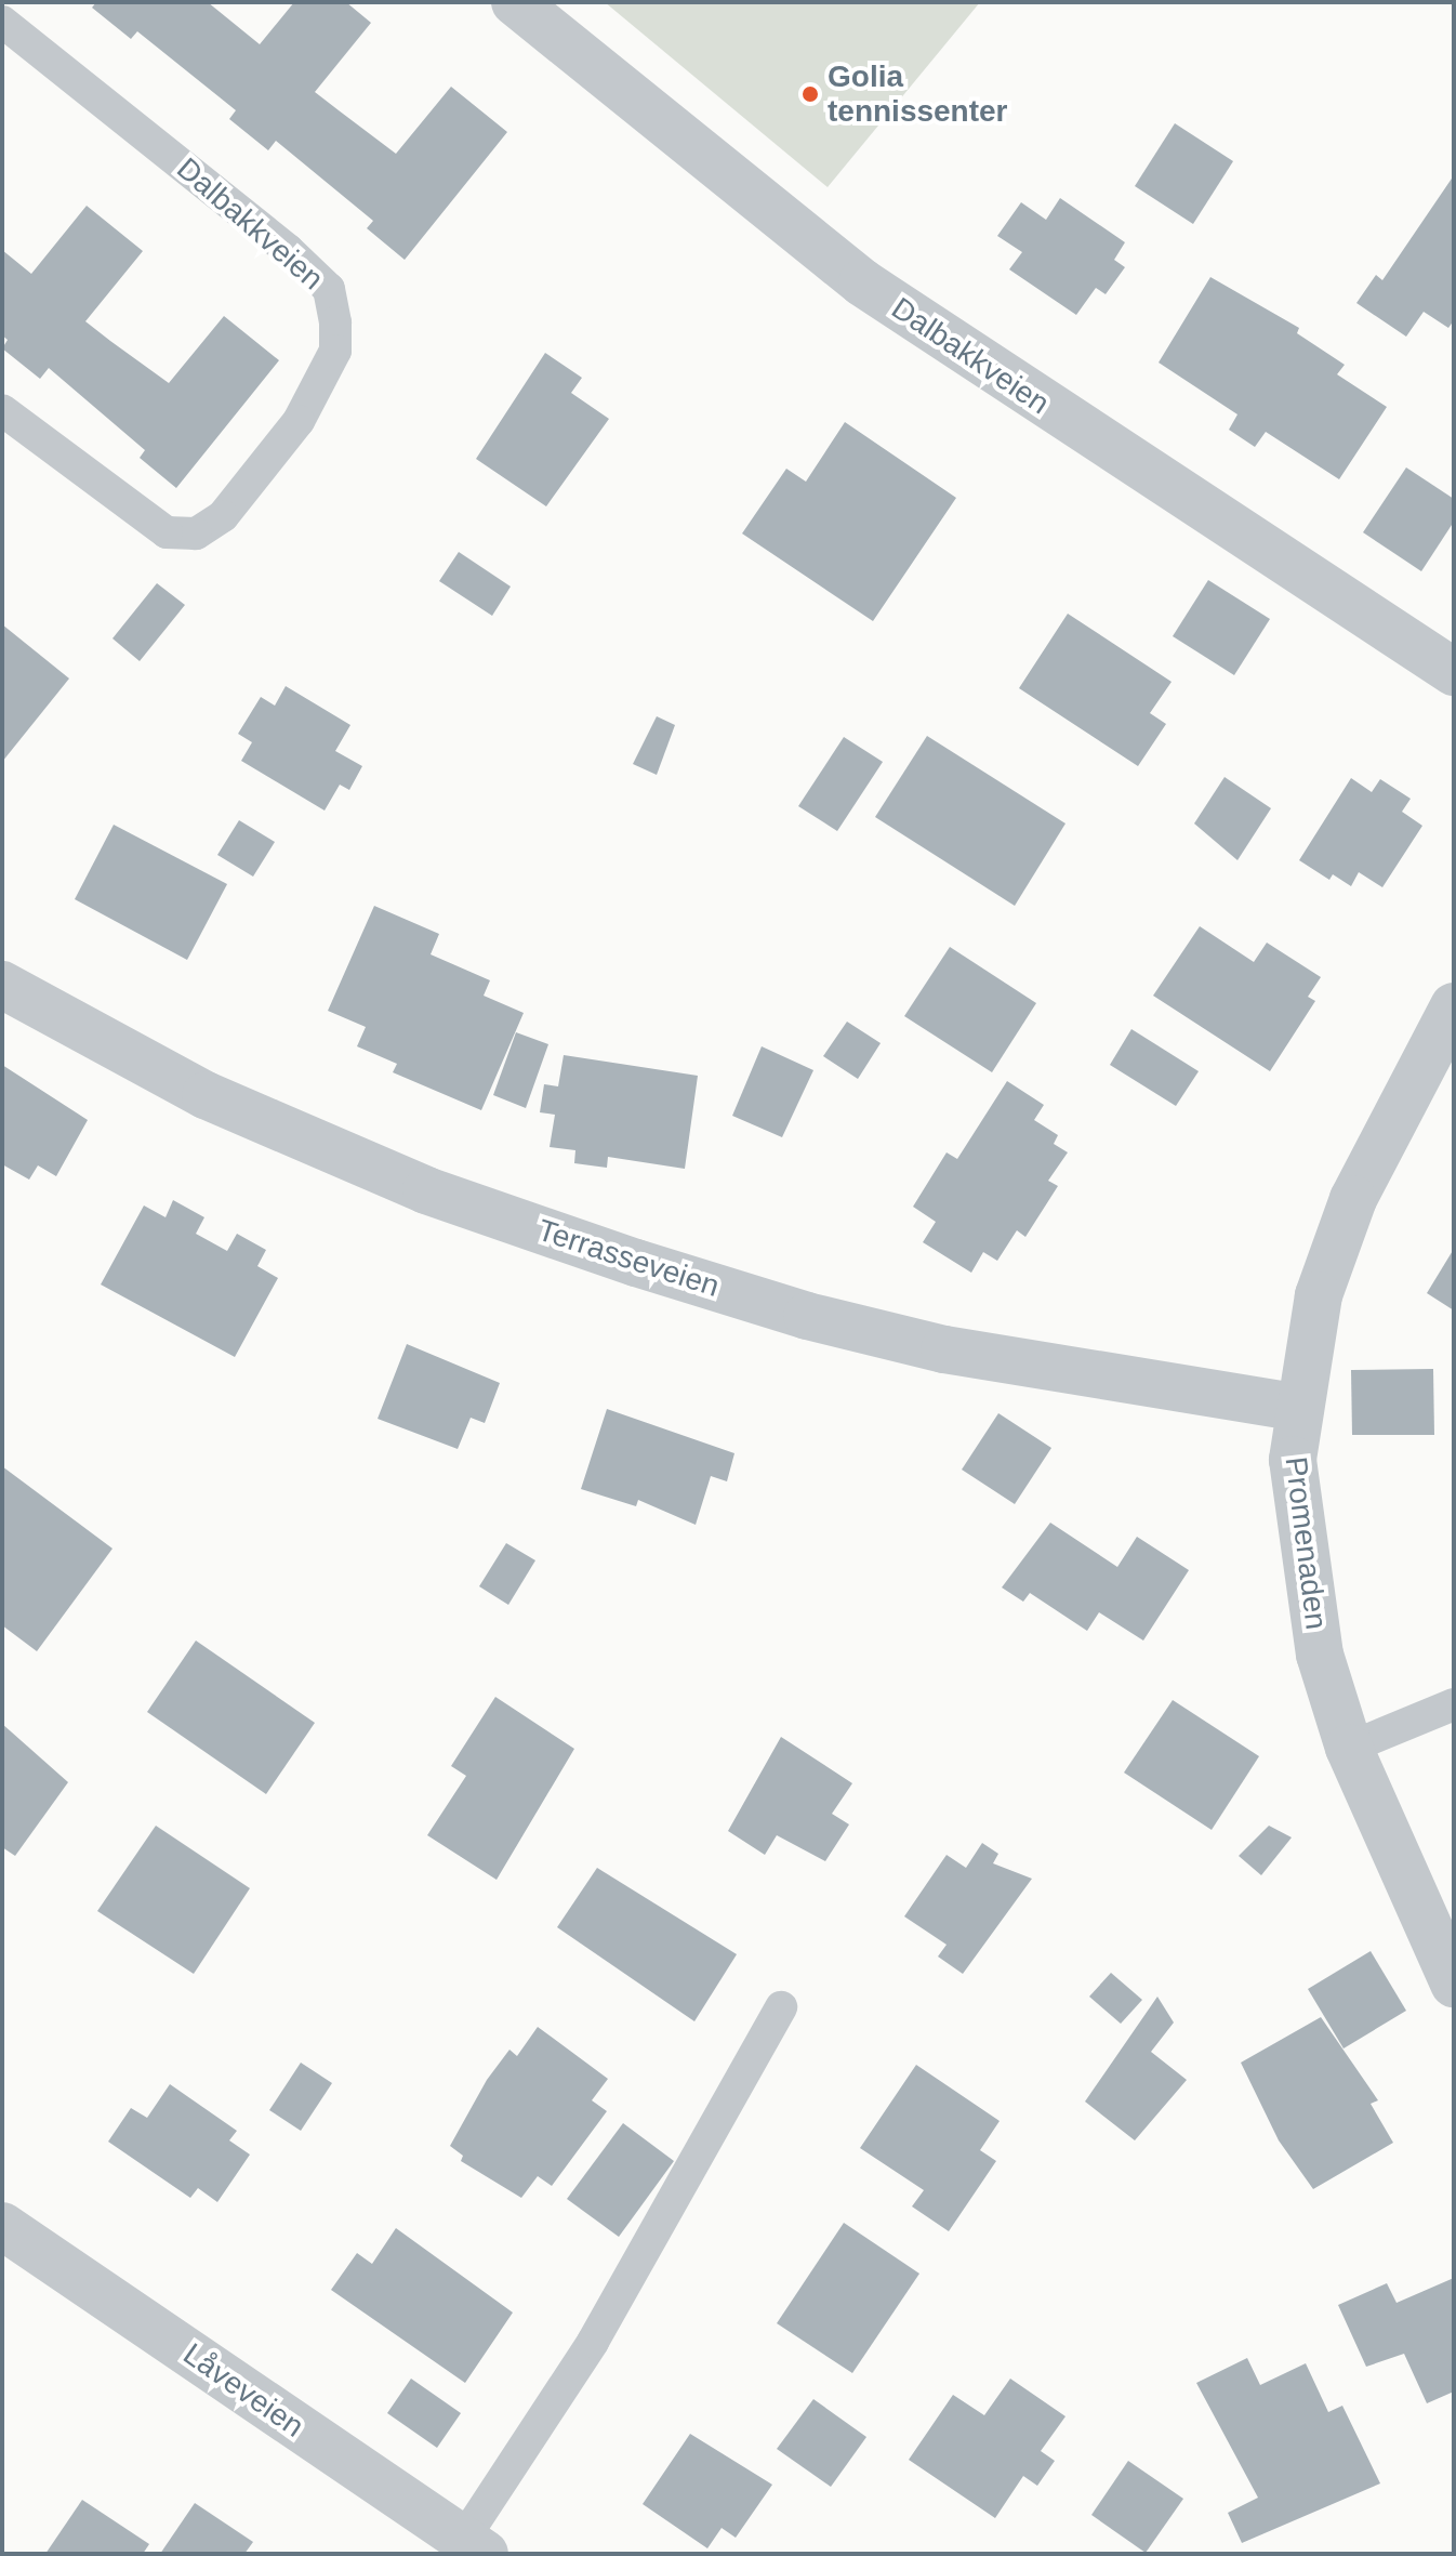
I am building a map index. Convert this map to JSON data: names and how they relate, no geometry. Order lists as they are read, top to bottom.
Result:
{
  "streets": {
    "street": [
      "Dalbakkveien",
      "Terrasseveien",
      "Promenaden",
      "Låveveien"
    ]
  },
  "crossings": [
    ["Terrasseveien", "Promenaden"]
  ],
  "places": ["Golia tennissenter"]
}
